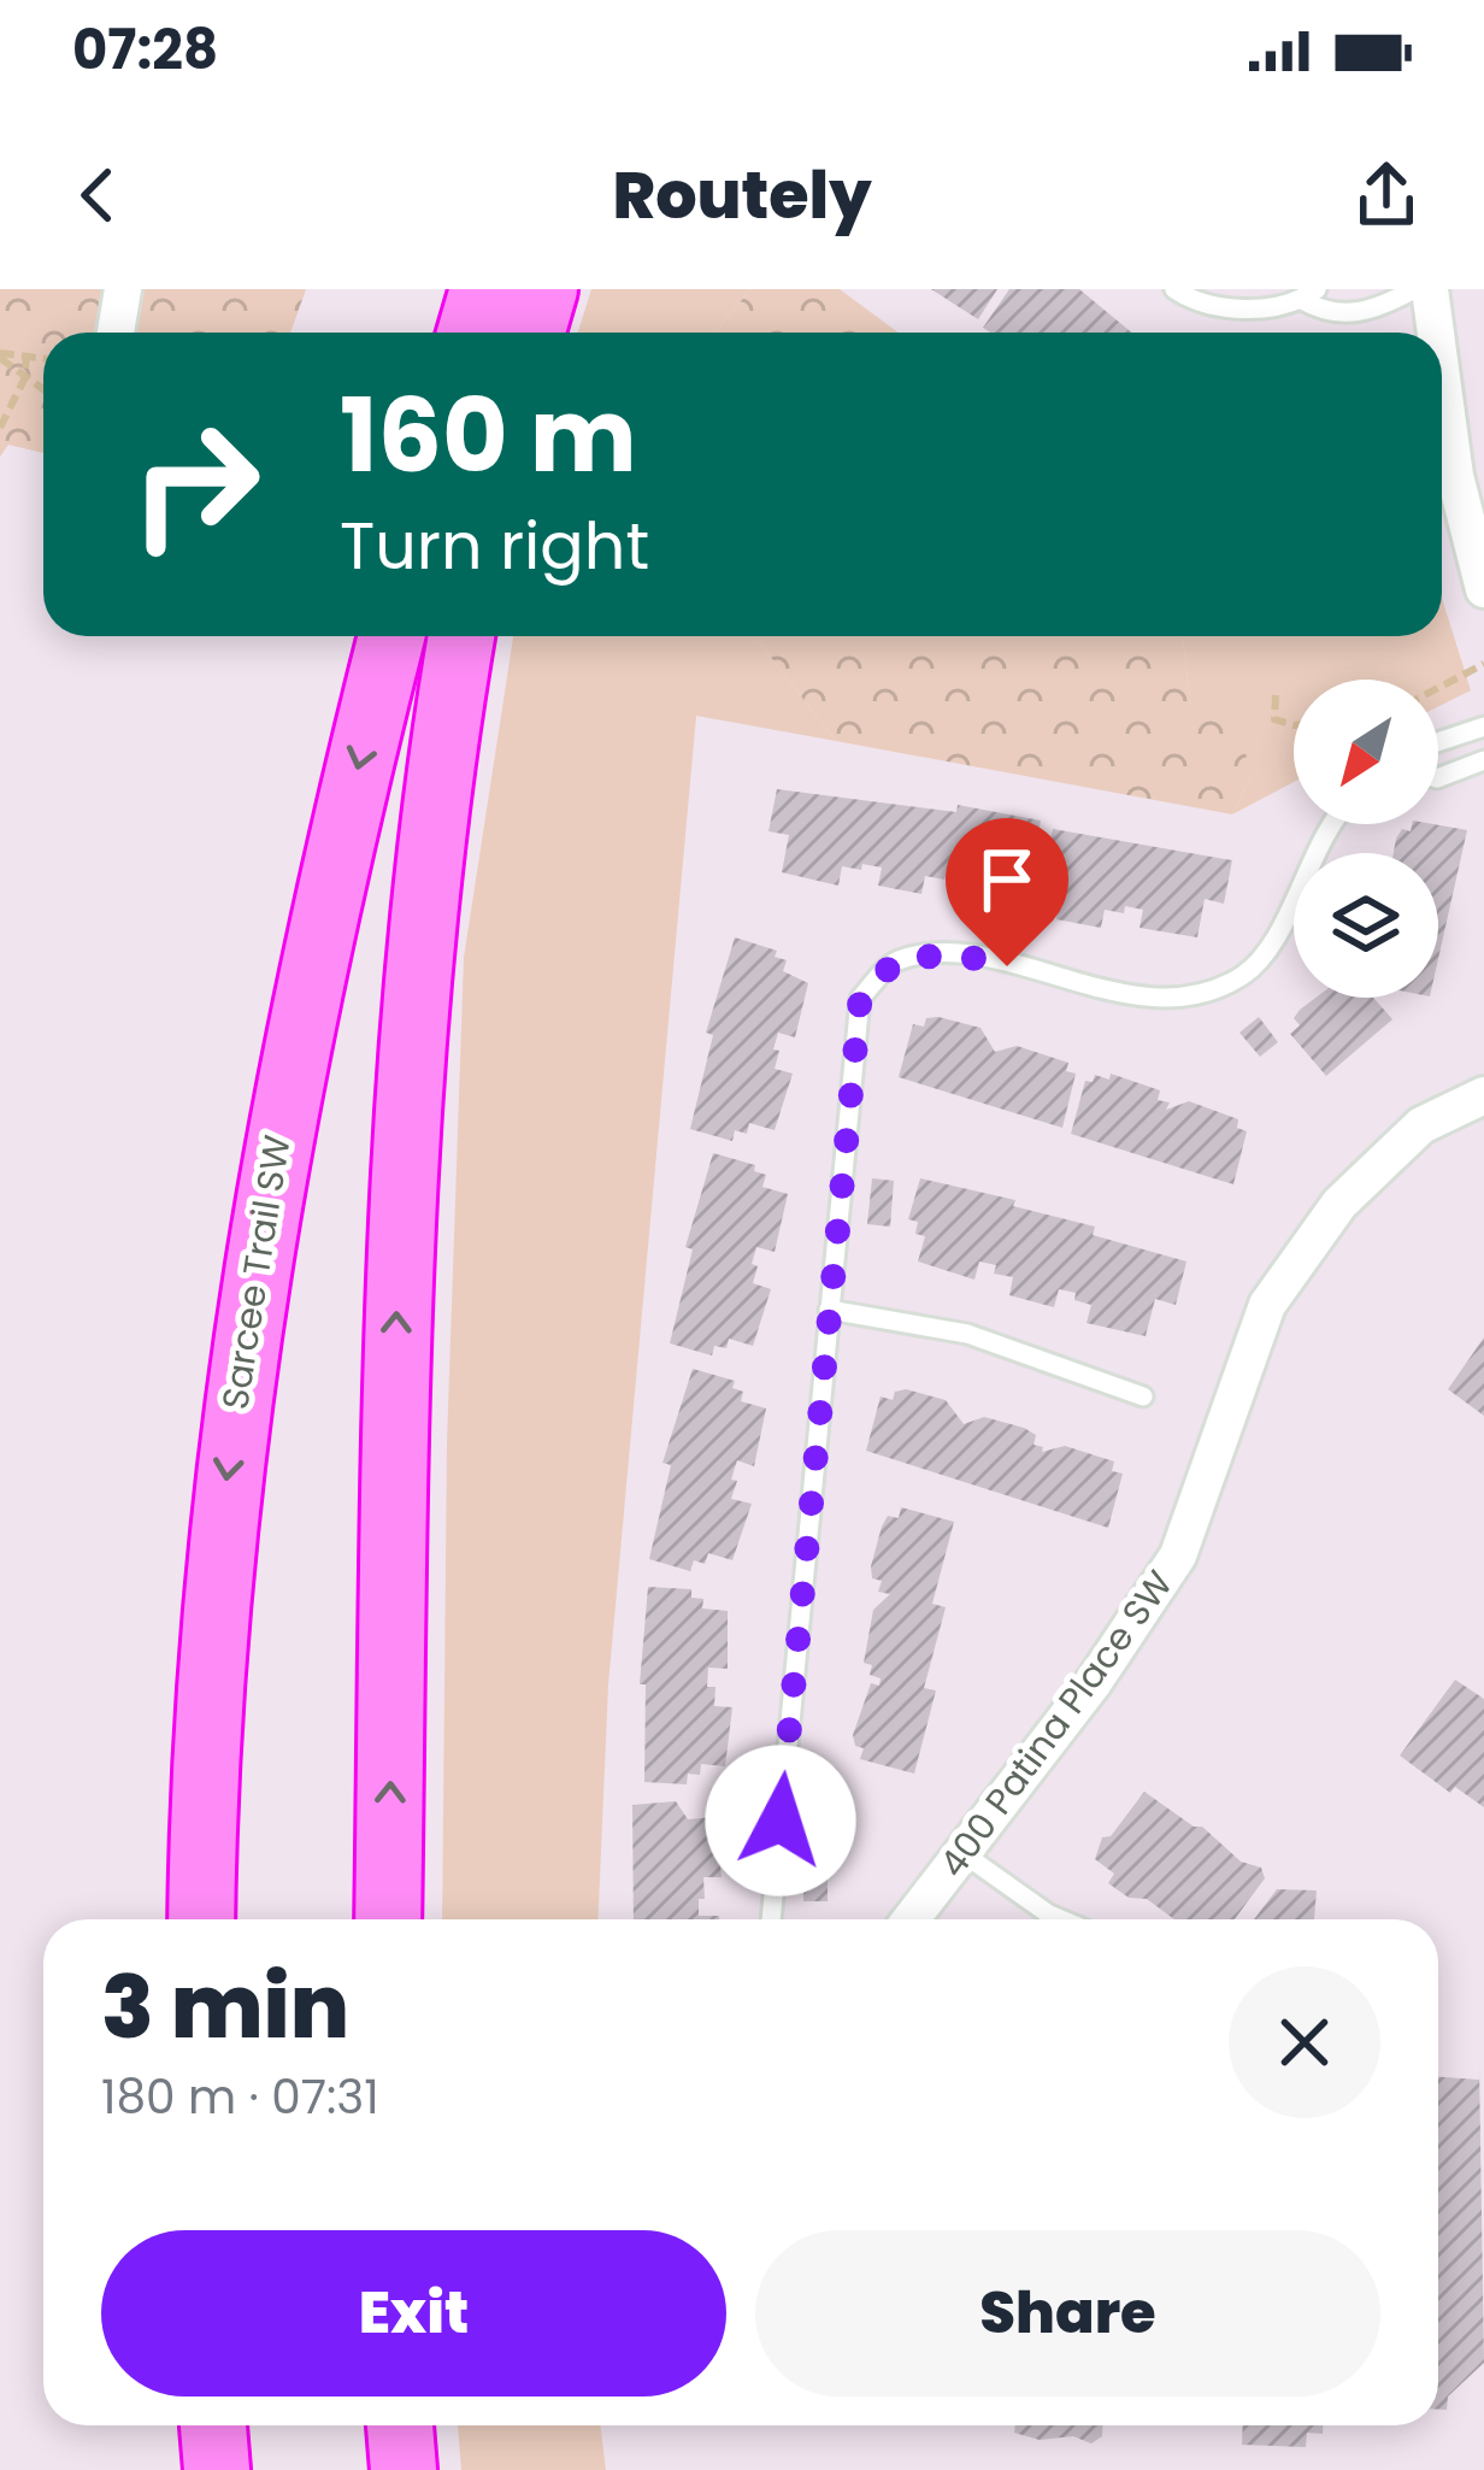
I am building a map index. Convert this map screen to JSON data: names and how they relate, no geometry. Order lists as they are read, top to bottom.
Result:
{
  "streets": {
    "highway": ["Sarcee Trail SW"],
    "street": ["400 Patina Place SW"]
  },
  "north": "bottom left",
  "page": {
    "status": "07:28",
    "header": "Routely",
    "turn": ["160 m", "Turn right"],
    "heading": ["3 min", "180 m · 07:31"],
    "buttons": ["Exit", "Share"]
  }
}
